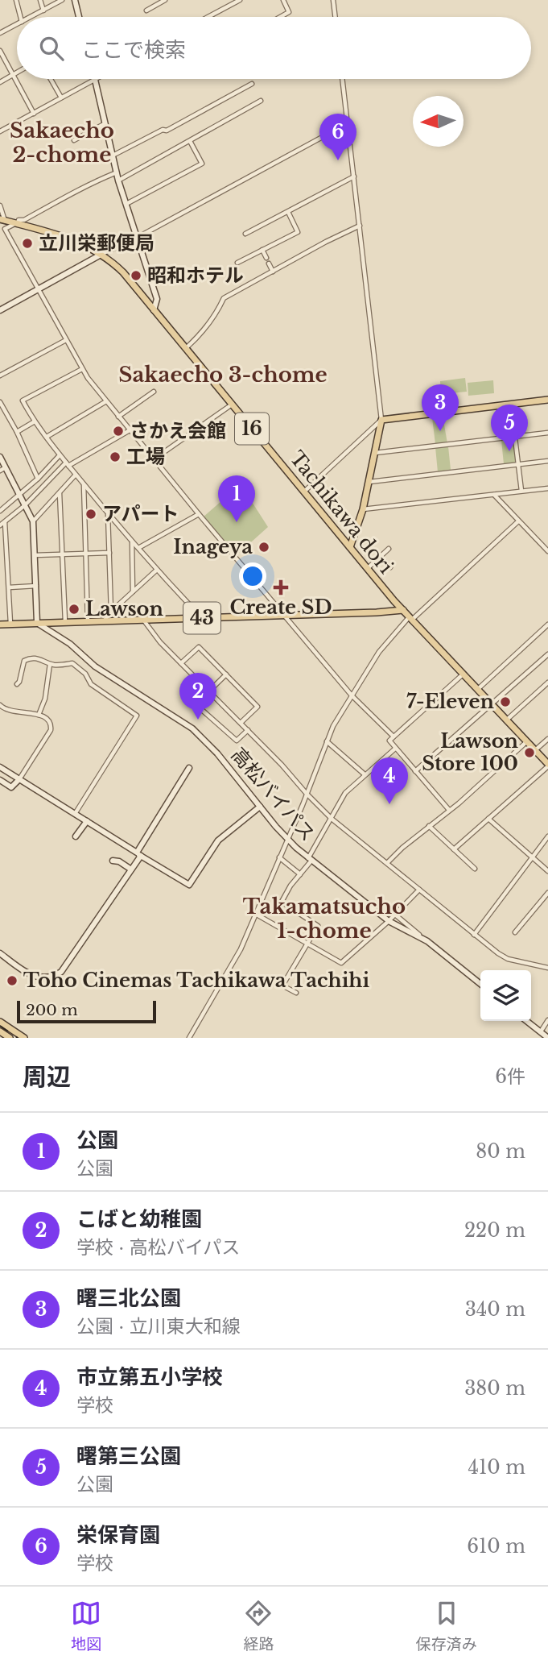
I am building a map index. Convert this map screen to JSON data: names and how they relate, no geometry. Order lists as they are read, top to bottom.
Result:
{
  "streets": {
    "main road": ["16", "Tachikawa dori", "43"],
    "street": ["高松バイパス"]
  },
  "crossings": [
    ["Tachikawa dori", "43"],
    ["43", "高松バイパス"]
  ],
  "districts": ["Sakaecho 2-chome", "Sakaecho 3-chome", "Takamatsucho 1-chome"],
  "places": {
    "other": [
      "立川栄郵便局",
      "昭和ホテル",
      "さかえ会館",
      "工場",
      "アパート",
      "Inageya",
      "Lawson",
      "7-Eleven",
      "Lawson Store 100",
      "Toho Cinemas Tachikawa Tachihi"
    ],
    "health": ["Create SD"]
  },
  "scale_bar": "200 m",
  "north": "left",
  "page": {
    "search": "ここで検索",
    "pins": [
      "6",
      "3",
      "5",
      "1",
      "2",
      "4"
    ],
    "scale": "200 m",
    "heading": ["周辺", "6件"],
    "list": [
      {
        "mark": "1",
        "name": "公園",
        "note": "公園",
        "value": "80 m"
      },
      {
        "mark": "2",
        "name": "こばと幼稚園",
        "note": "学校 · 高松バイパス",
        "value": "220 m"
      },
      {
        "mark": "3",
        "name": "曙三北公園",
        "note": "公園 · 立川東大和線",
        "value": "340 m"
      },
      {
        "mark": "4",
        "name": "市立第五小学校",
        "note": "学校",
        "value": "380 m"
      },
      {
        "mark": "5",
        "name": "曙第三公園",
        "note": "公園",
        "value": "410 m"
      },
      {
        "mark": "6",
        "name": "栄保育園",
        "note": "学校",
        "value": "610 m"
      }
    ],
    "nav": ["地図", "経路", "保存済み"]
  }
}
